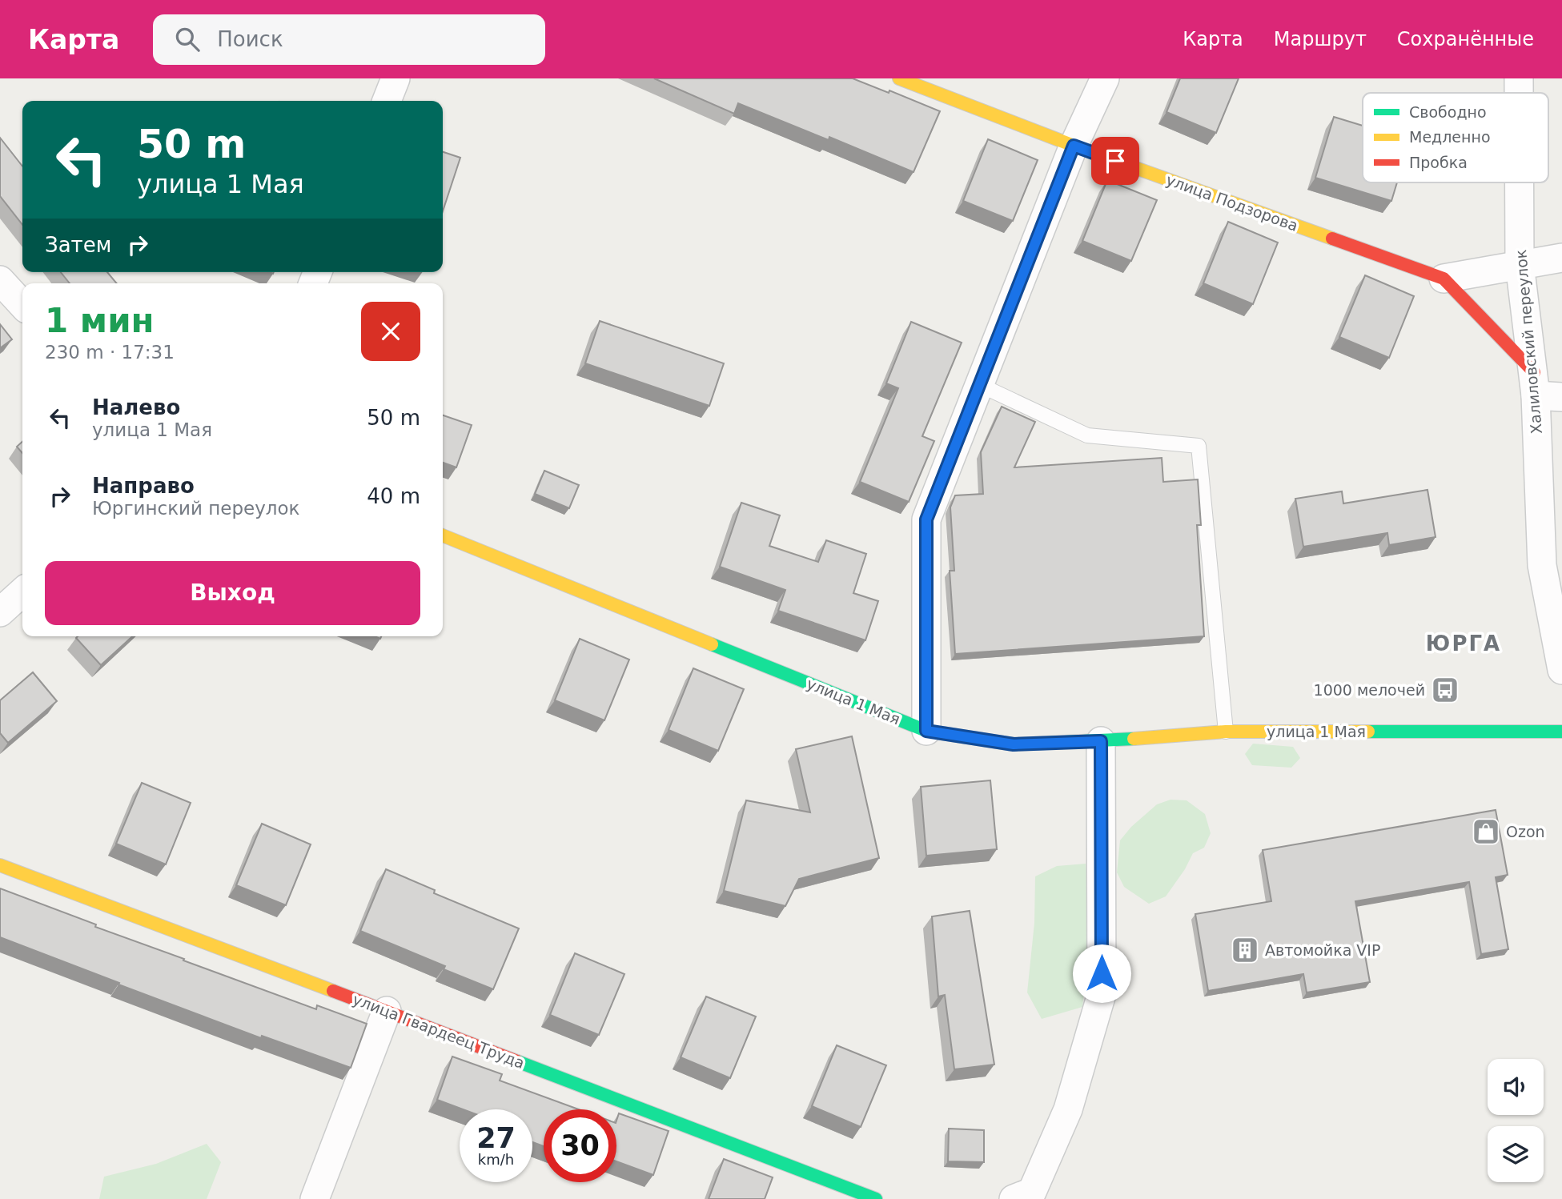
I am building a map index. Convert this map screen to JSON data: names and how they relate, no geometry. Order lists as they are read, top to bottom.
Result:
{
  "streets": {
    "street": [
      "улица Подзорова",
      "Халиловский переулок",
      "улица 1 Мая",
      "улица Гвардеец Труда"
    ]
  },
  "crossings": [
    ["улица Подзорова", "Халиловский переулок"]
  ],
  "districts": ["ЮРГА"],
  "places": {
    "bus stop": ["1000 мелочей"],
    "shop": ["Ozon"],
    "building": ["Автомойка VIP"]
  },
  "legend": ["Свободно", "Медленно", "Пробка"],
  "page": {
    "header": "Карта",
    "search": "Поиск",
    "nav": ["Карта", "Маршрут", "Сохранённые"],
    "turn": ["50 m", "улица 1 Мая"],
    "then": "Затем",
    "heading": ["1 мин", "230 m · 17:31"],
    "list": [
      {
        "name": "Налево",
        "note": "улица 1 Мая",
        "value": "50 m"
      },
      {
        "name": "Направо",
        "note": "Юргинский переулок",
        "value": "40 m"
      }
    ],
    "buttons": "Выход",
    "speed": "27 km/h",
    "limit": "30"
  }
}
